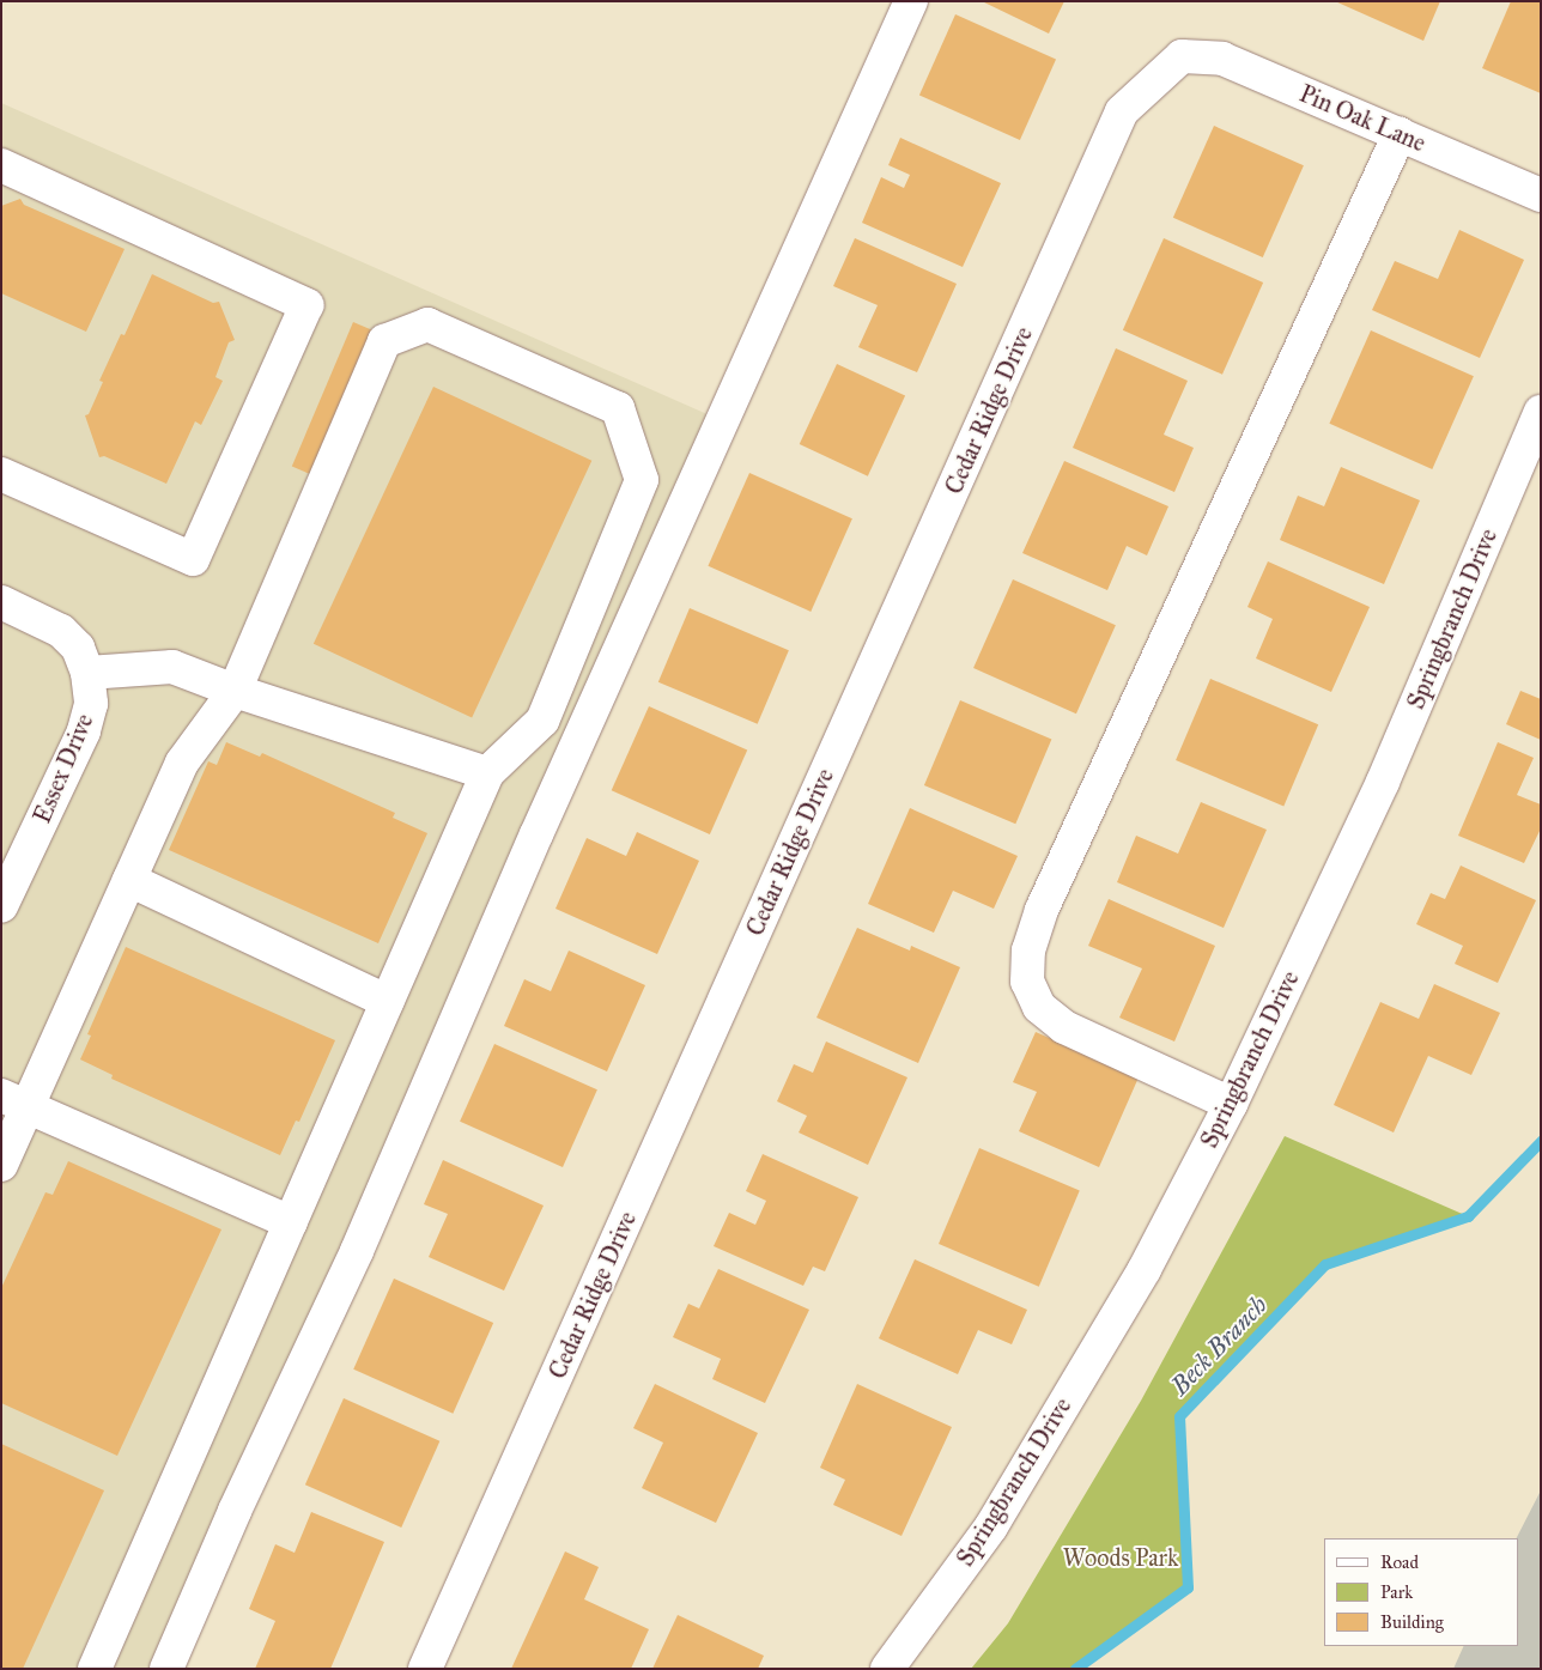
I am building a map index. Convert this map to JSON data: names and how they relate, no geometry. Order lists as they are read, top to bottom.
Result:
{
  "streets": {
    "street": [
      "Pin Oak Lane",
      "Cedar Ridge Drive",
      "Springbranch Drive",
      "Essex Drive"
    ]
  },
  "crossings": [
    ["Pin Oak Lane", "Cedar Ridge Drive"]
  ],
  "water": ["Beck Branch"],
  "parks": ["Woods Park"],
  "legend": ["Road", "Park", "Building"]
}
